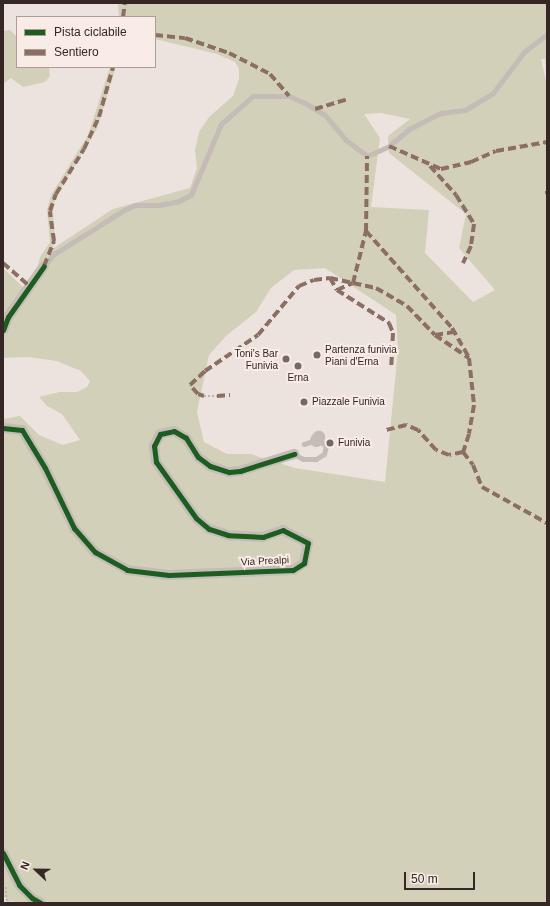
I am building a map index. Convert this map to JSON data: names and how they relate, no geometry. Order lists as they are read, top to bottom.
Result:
{
  "streets": {
    "street": ["Via Prealpi"]
  },
  "places": [
    "Partenza funivia Piani d'Erna",
    "Toni's Bar Funivia",
    "Erna",
    "Piazzale Funivia",
    "Funivia"
  ],
  "legend": ["Pista ciclabile", "Sentiero"],
  "scale_bar": "50 m",
  "north": "left"
}
